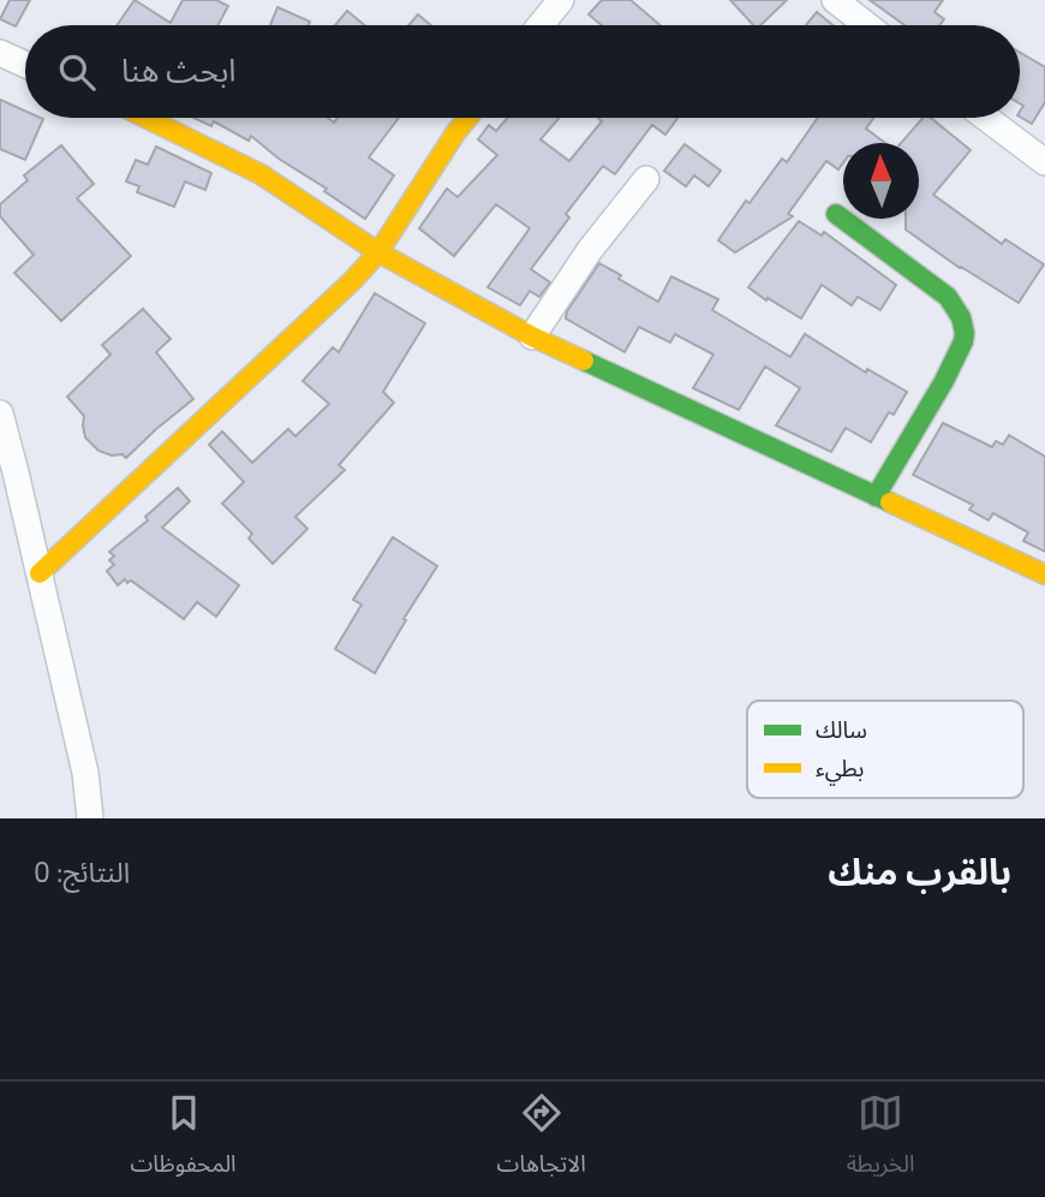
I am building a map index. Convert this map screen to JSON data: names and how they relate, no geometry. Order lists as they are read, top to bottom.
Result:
{
  "legend": ["سالك", "بطيء"],
  "north": "top",
  "page": {
    "search": "ابحث هنا",
    "heading": ["بالقرب منك", "النتائج: 0"],
    "nav": ["الخريطة", "الاتجاهات", "المحفوظات"]
  }
}
